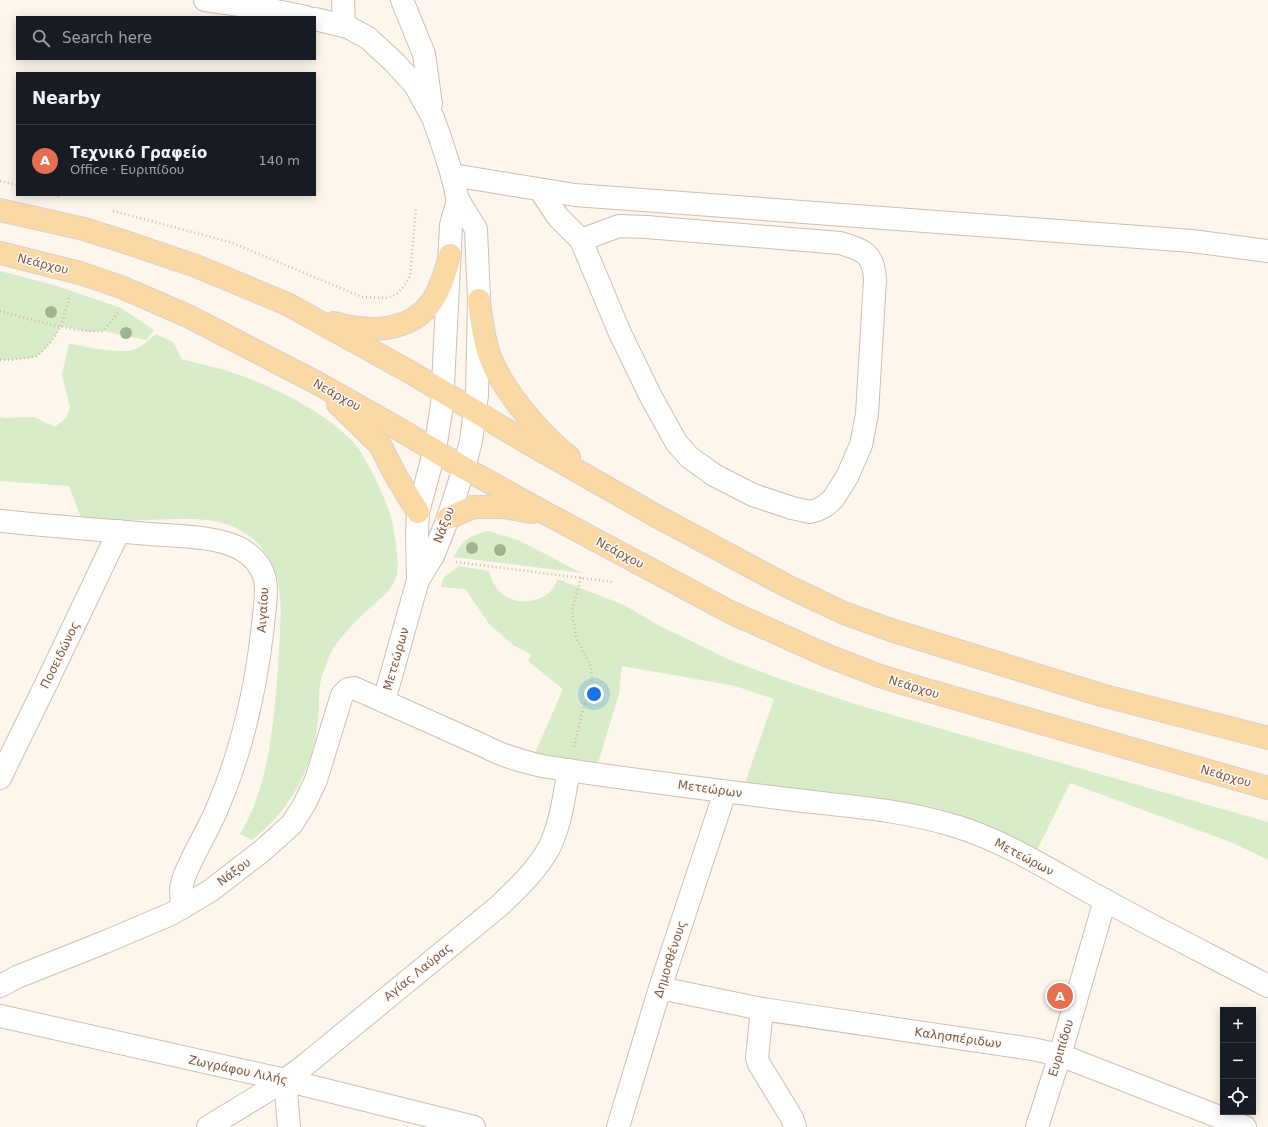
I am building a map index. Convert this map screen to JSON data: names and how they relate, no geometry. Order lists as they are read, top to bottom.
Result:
{
  "streets": {
    "main road": ["Νεάρχου"],
    "street": [
      "Νάξου",
      "Αιγαίου",
      "Ποσειδώνος",
      "Μετεώρων",
      "Δημοσθένους",
      "Αγίας Λαύρας",
      "Καλησπέριδων",
      "Ευριπίδου",
      "Ζωγράφου Λιλής"
    ]
  },
  "crossings": [
    ["Νεάρχου", "Νάξου"],
    ["Νεάρχου", "Μετεώρων"],
    ["Νάξου", "Αιγαίου"],
    ["Νάξου", "Μετεώρων"],
    ["Αιγαίου", "Ποσειδώνος"],
    ["Μετεώρων", "Δημοσθένους"],
    ["Μετεώρων", "Αγίας Λαύρας"],
    ["Μετεώρων", "Ευριπίδου"],
    ["Δημοσθένους", "Καλησπέριδων"],
    ["Αγίας Λαύρας", "Ζωγράφου Λιλής"],
    ["Καλησπέριδων", "Ευριπίδου"]
  ],
  "page": {
    "search": "Search here",
    "heading": "Nearby",
    "list": [
      {
        "mark": "A",
        "name": "Τεχνικό Γραφείο",
        "note": "Office · Ευριπίδου",
        "value": "140 m"
      }
    ],
    "pins": "A",
    "map_buttons": ["+", "−"]
  }
}
